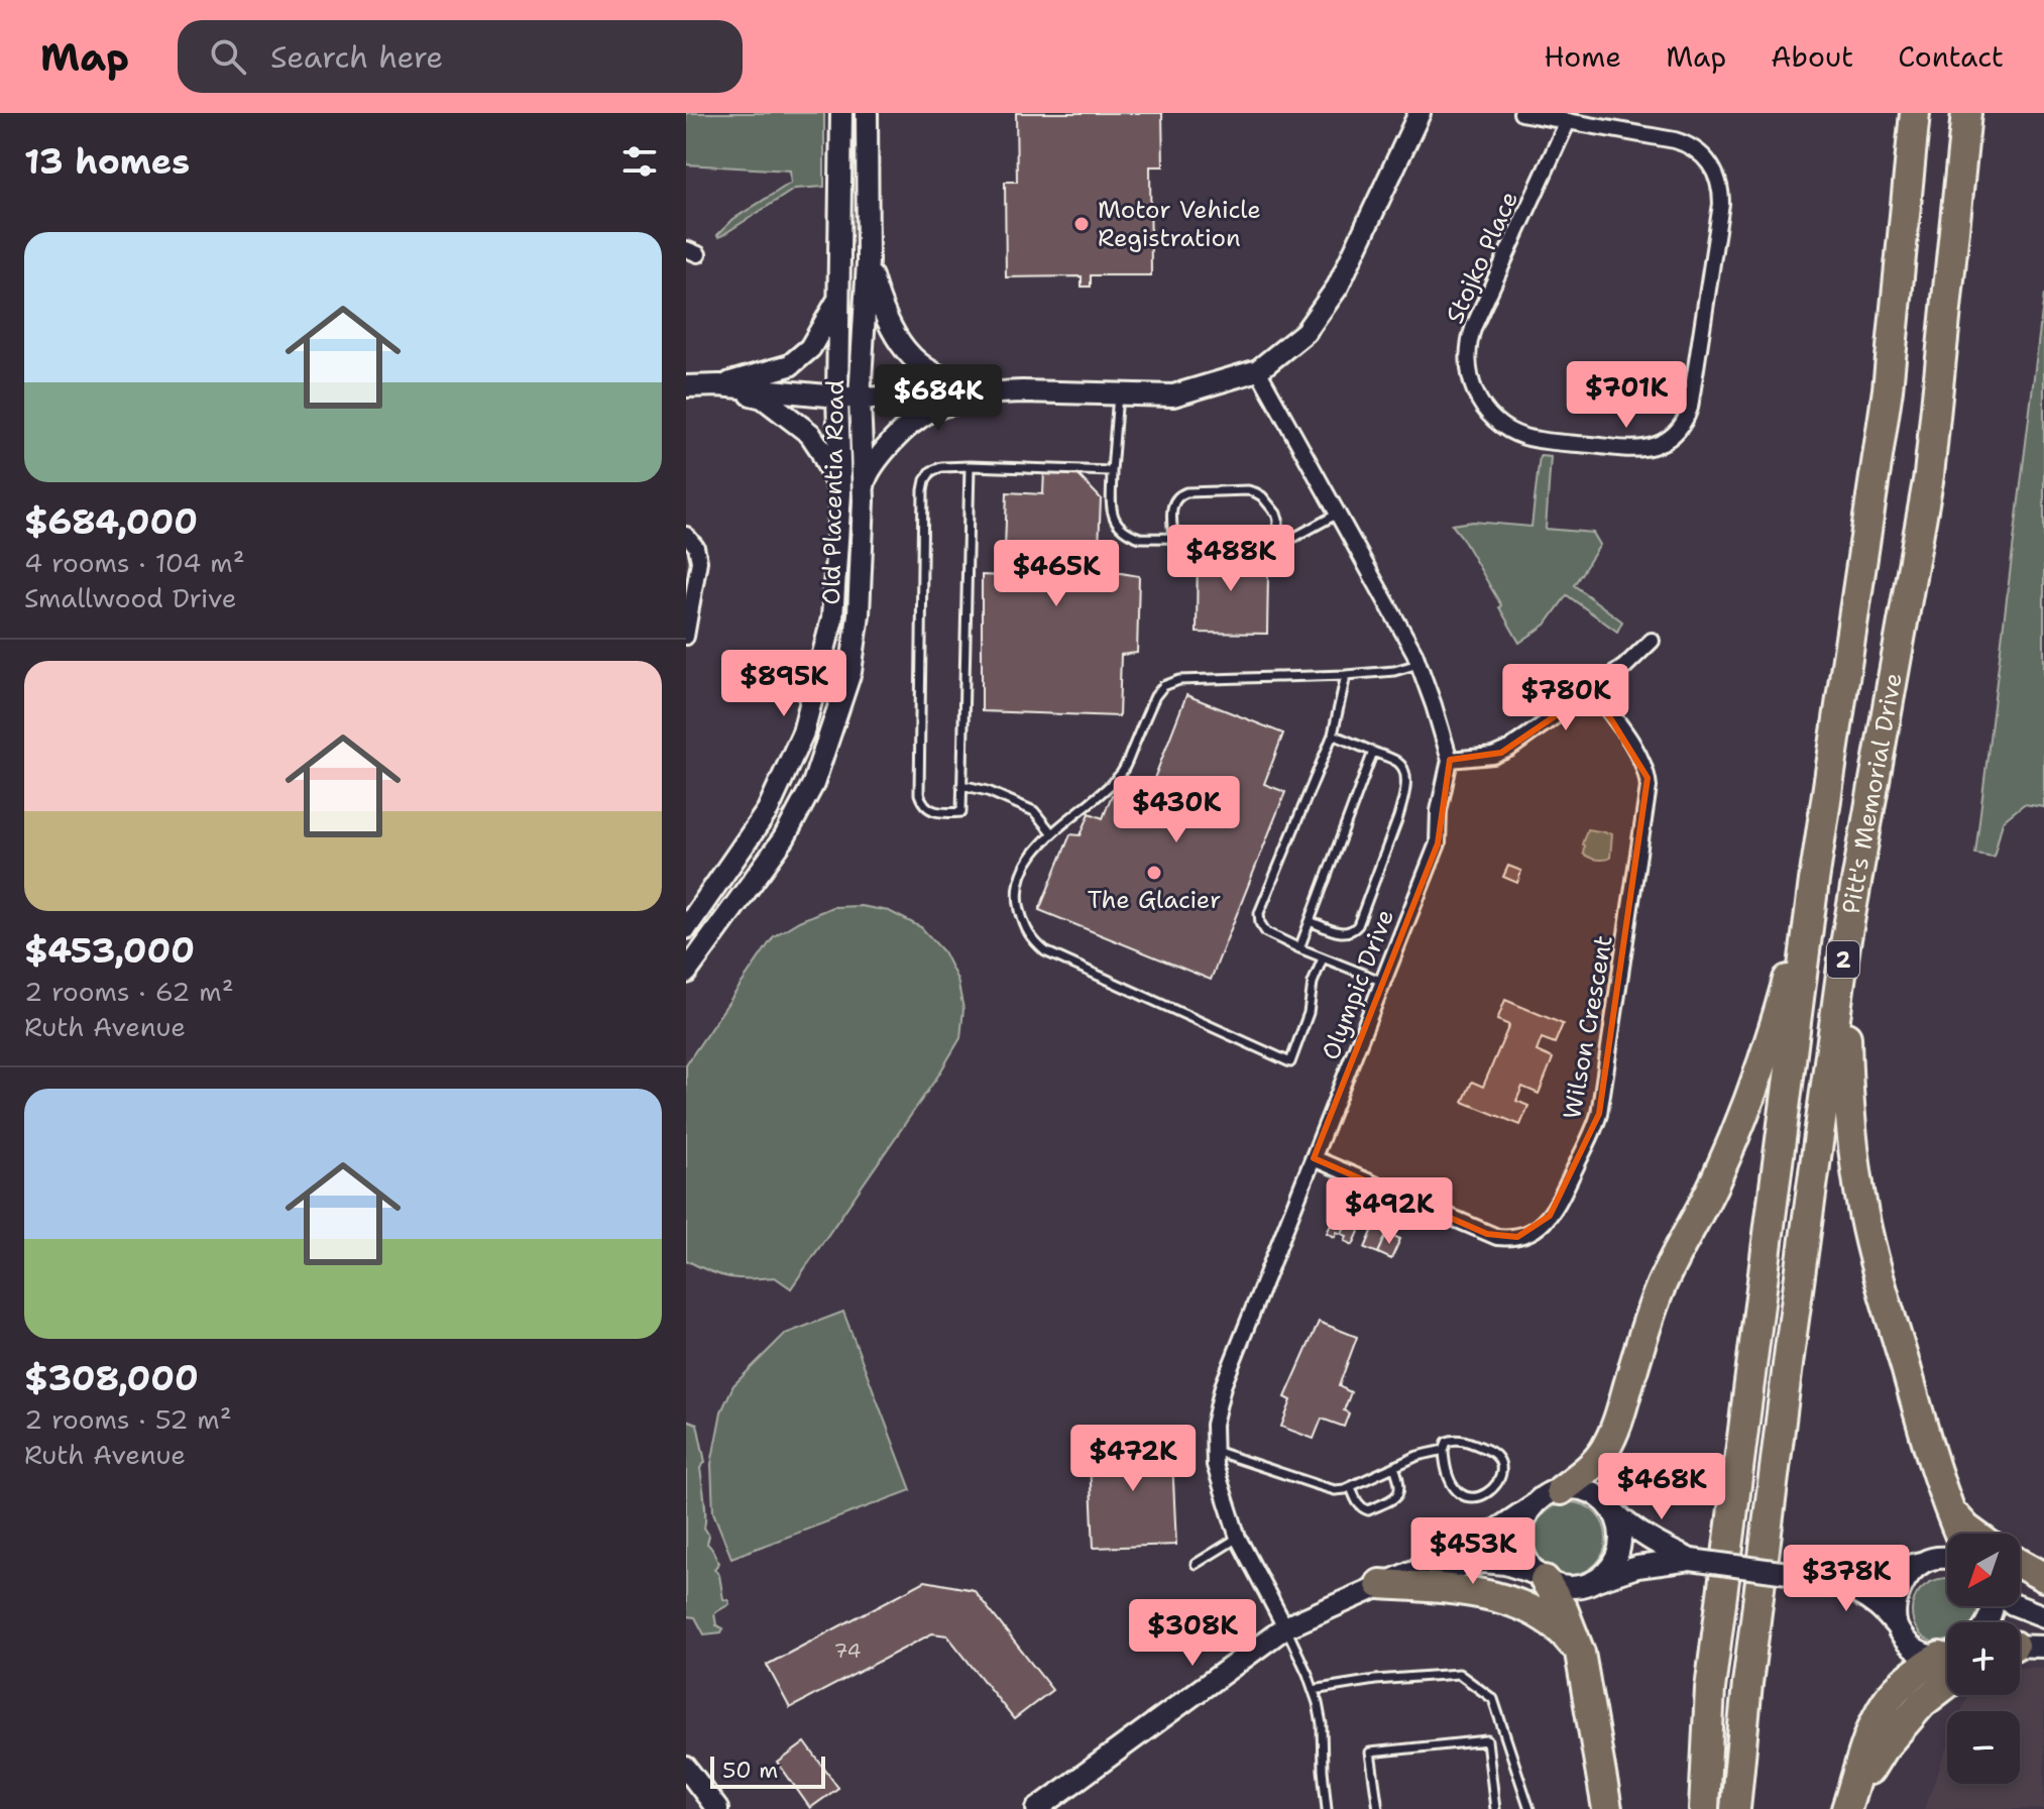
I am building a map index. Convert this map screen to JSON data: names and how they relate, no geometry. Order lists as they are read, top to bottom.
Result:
{
  "streets": {
    "highway": ["Pitt's Memorial Drive", "2"],
    "main road": ["Old Placentia Road"],
    "street": ["Stojko Place", "Olympic Drive", "Wilson Crescent"]
  },
  "crossings": [
    ["Olympic Drive", "Wilson Crescent"]
  ],
  "places": ["Motor Vehicle Registration", "The Glacier"],
  "house_numbers": ["74"],
  "scale_bar": "50 m",
  "north": "bottom left",
  "page": {
    "header": "Map",
    "search": "Search here",
    "nav": [
      "Home",
      "Map",
      "About",
      "Contact"
    ],
    "heading": "13 homes",
    "list": [
      {
        "name": "$684,000",
        "note": "4 rooms · 104 m² · Smallwood Drive"
      },
      {
        "name": "$453,000",
        "note": "2 rooms · 62 m² · Ruth Avenue"
      },
      {
        "name": "$308,000",
        "note": "2 rooms · 52 m² · Ruth Avenue"
      }
    ],
    "price": [
      "$701K",
      "$684K",
      "$488K",
      "$465K",
      "$895K",
      "$780K",
      "$430K",
      "$492K",
      "$472K",
      "$468K",
      "$453K",
      "$378K",
      "$308K"
    ],
    "map_buttons": ["+", "−"],
    "scale": "50 m"
  }
}
